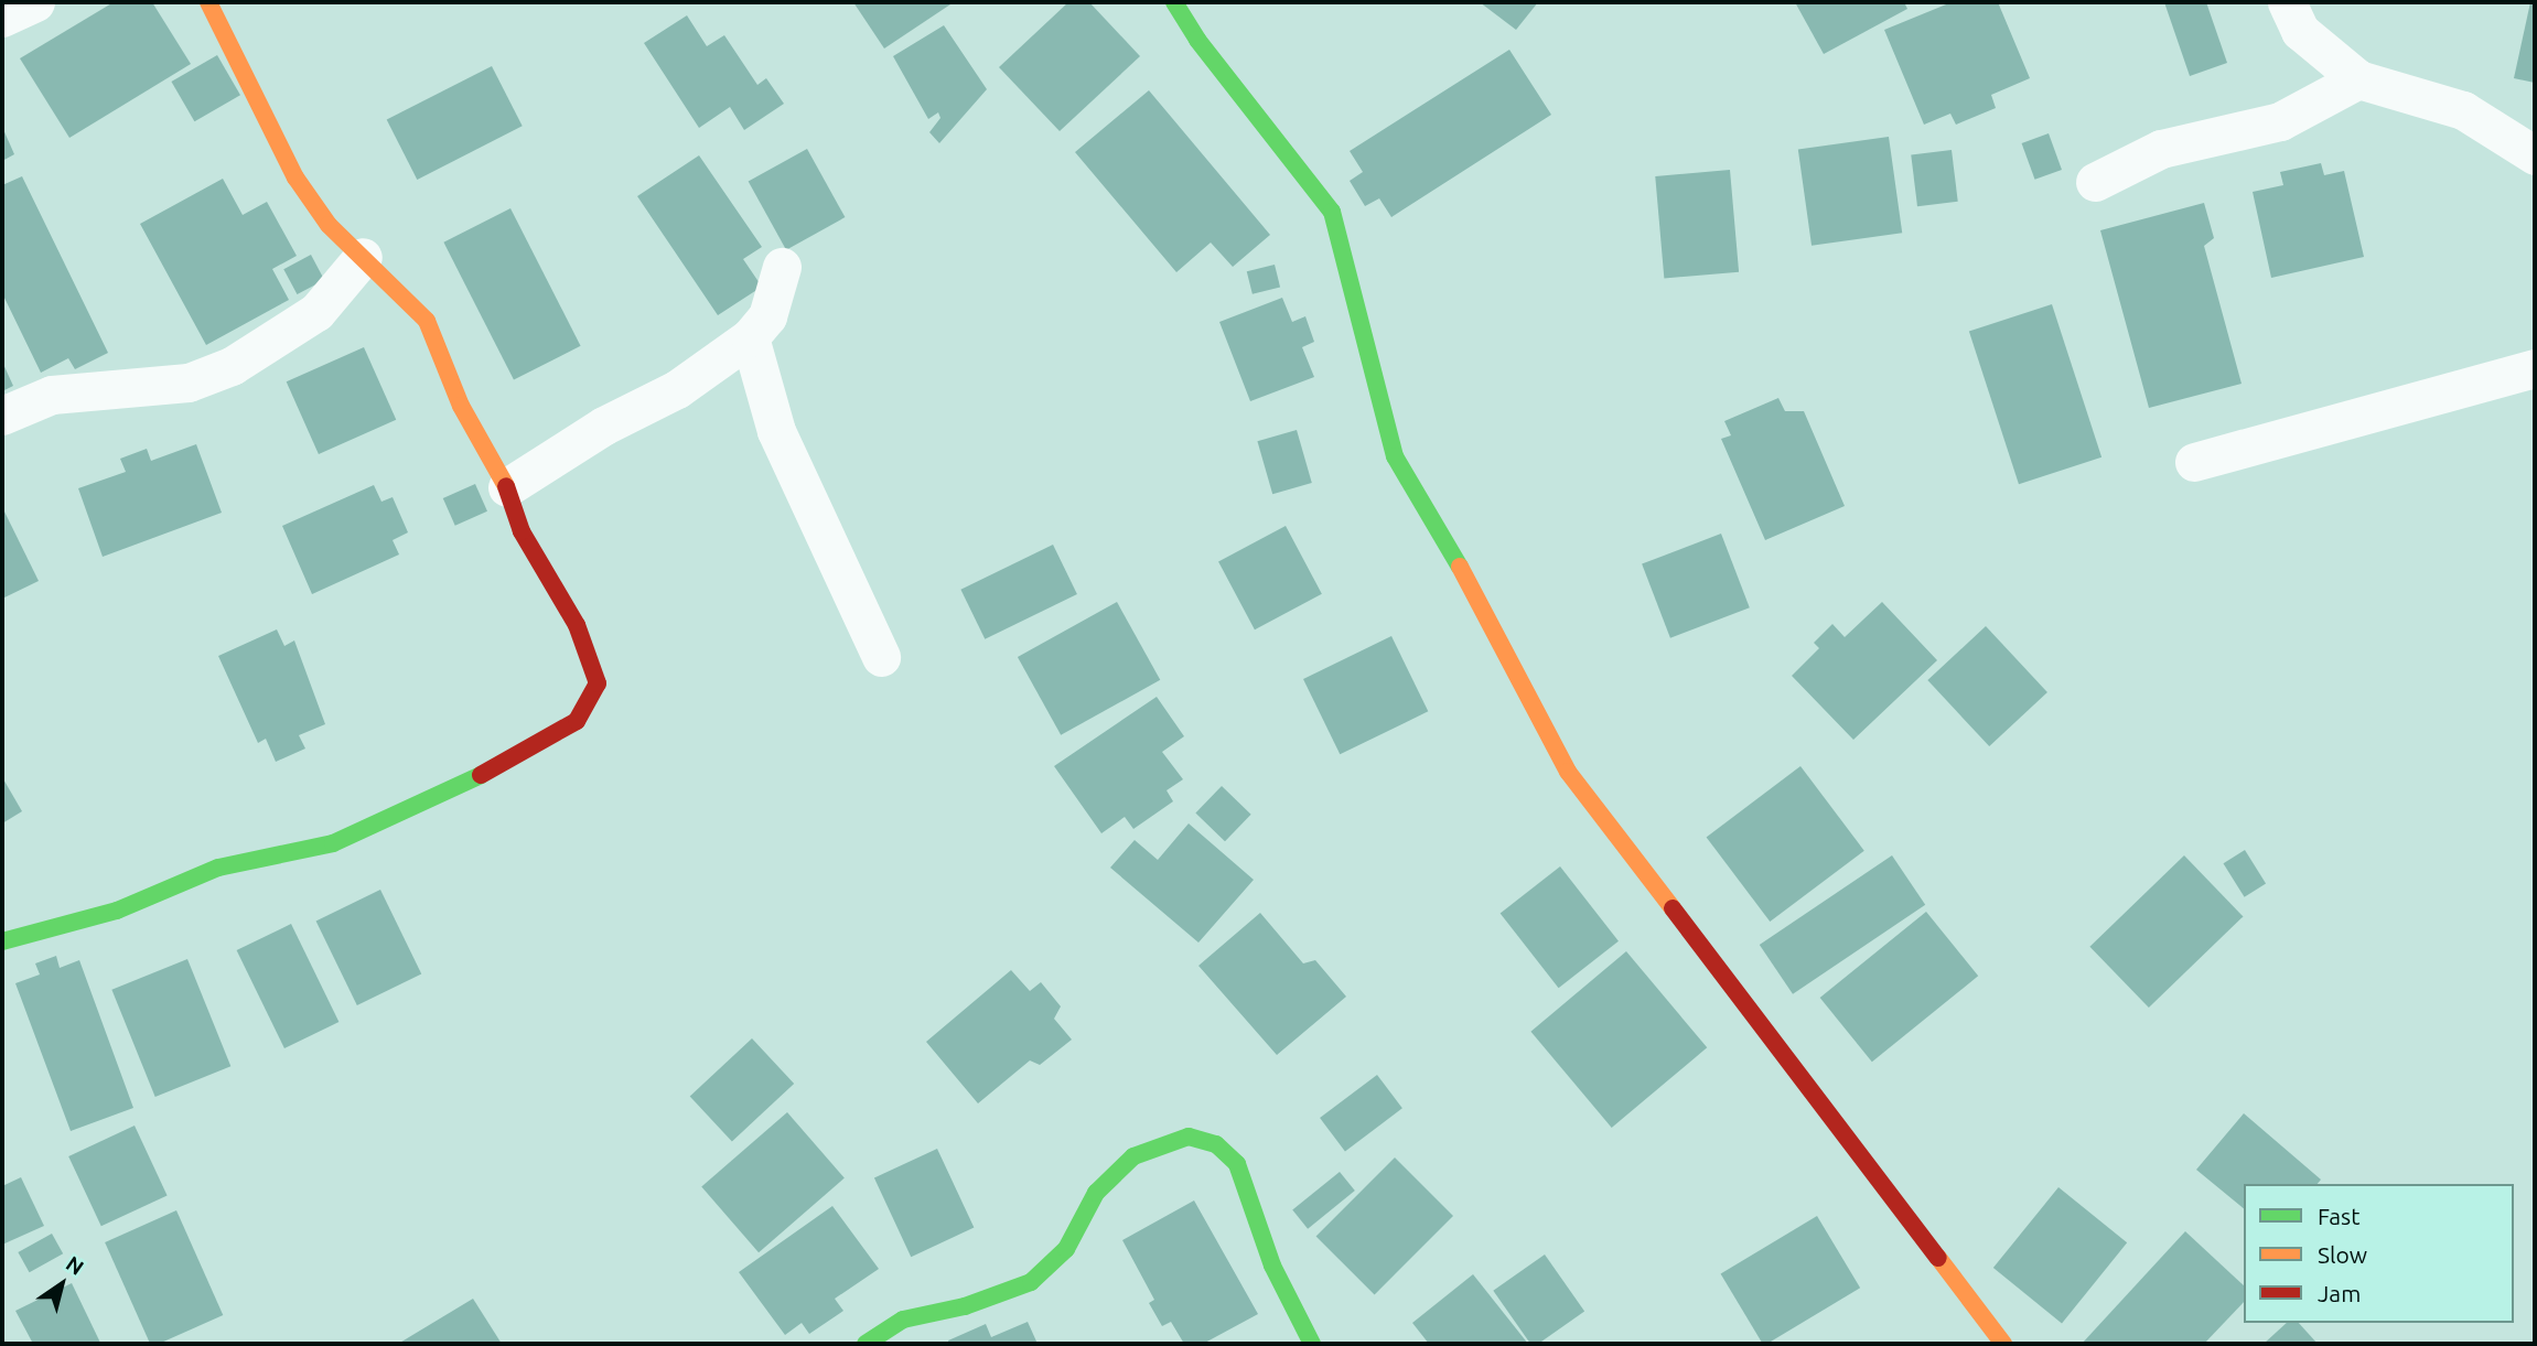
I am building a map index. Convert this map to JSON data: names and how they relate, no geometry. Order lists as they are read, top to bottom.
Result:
{
  "legend": ["Fast", "Slow", "Jam"],
  "north": "top right"
}
